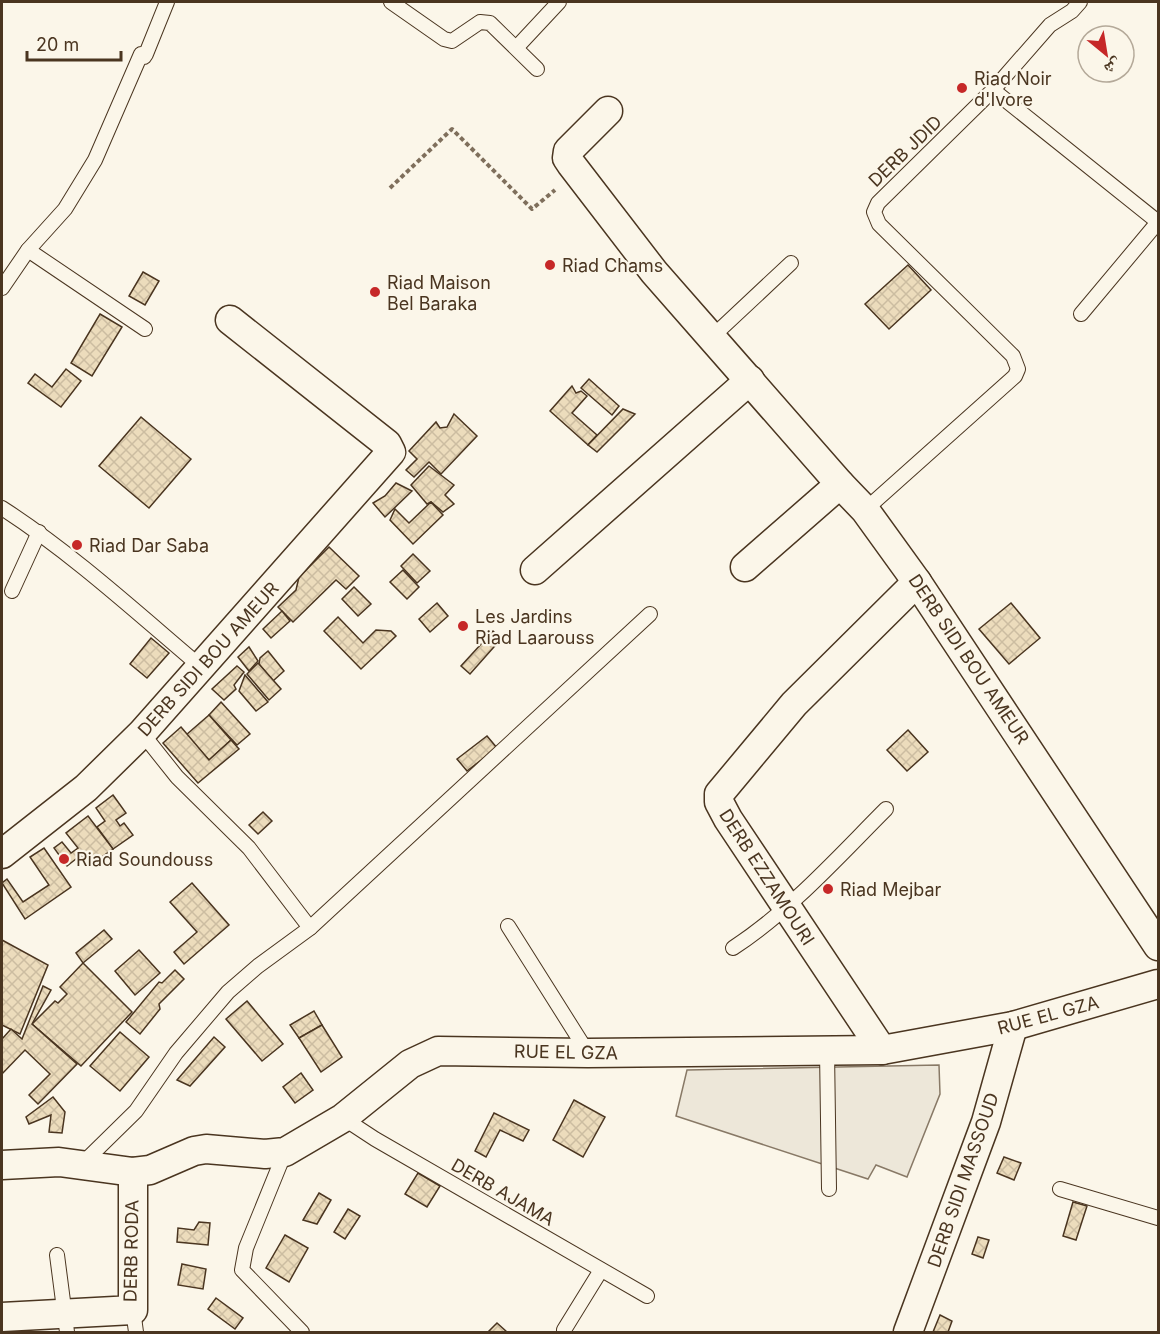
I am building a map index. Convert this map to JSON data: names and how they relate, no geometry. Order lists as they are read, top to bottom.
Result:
{
  "streets": {
    "street": [
      "DERB SIDI BOU AMEUR",
      "DERB EZZAMOURI",
      "RUE EL GZA",
      "DERB SIDI MASSOUD",
      "DERB RODA"
    ],
    "lane": ["DERB JDID", "DERB AJAMA"]
  },
  "crossings": [
    ["DERB JDID", "DERB SIDI BOU AMEUR"],
    ["DERB SIDI BOU AMEUR", "DERB EZZAMOURI"],
    ["DERB EZZAMOURI", "RUE EL GZA"],
    ["RUE EL GZA", "DERB SIDI MASSOUD"],
    ["RUE EL GZA", "DERB AJAMA"],
    ["RUE EL GZA", "DERB RODA"]
  ],
  "places": [
    "Riad Noir d'Ivore",
    "Riad Chams",
    "Riad Maison Bel Baraka",
    "Riad Dar Saba",
    "Les Jardins Riad Laarouss",
    "Riad Soundouss",
    "Riad Mejbar"
  ],
  "scale_bar": "20 m",
  "north": "bottom right"
}
